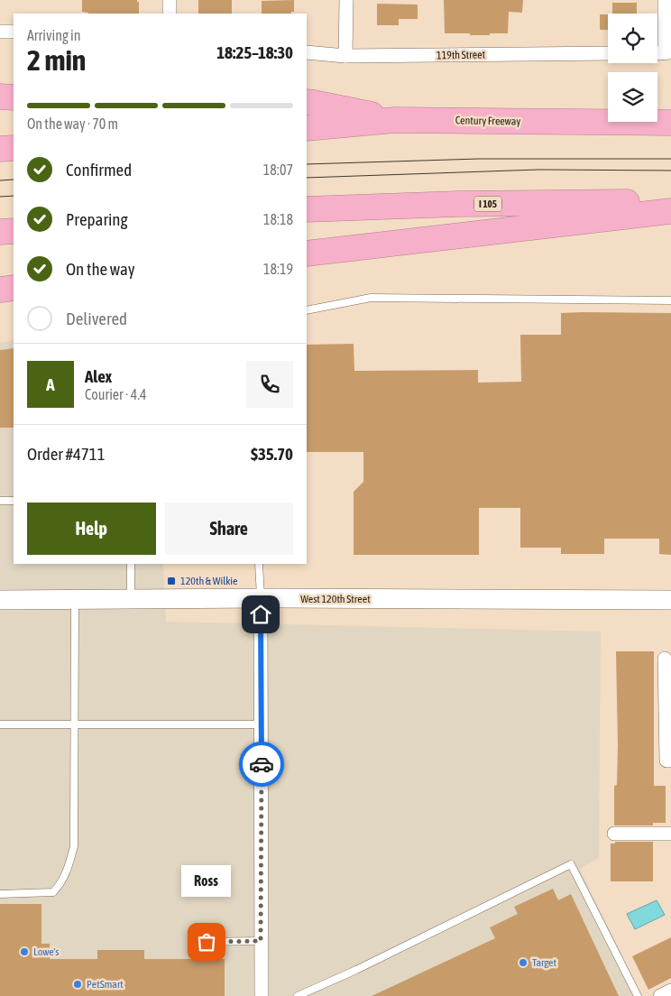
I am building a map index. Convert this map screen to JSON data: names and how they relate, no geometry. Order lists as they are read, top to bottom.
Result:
{
  "streets": {
    "highway": ["Century Freeway", "I 105"],
    "street": ["119th Street", "West 120th Street"]
  },
  "places": {
    "transit": ["120th & Wilkie"],
    "other": [
      "Ross",
      "Lowe's",
      "Target",
      "PetSmart"
    ]
  },
  "page": {
    "heading": ["2 min", "Arriving in", "18:25–18:30"],
    "panel": [
      "Alex",
      "Courier · 4.4",
      "Order #4711",
      "$35.70"
    ],
    "bar": "On the way · 70 m",
    "list": [
      ["Confirmed", "18:07"],
      ["Preparing", "18:18"],
      ["On the way", "18:19"],
      "Delivered"
    ],
    "round": "A",
    "buttons": ["Help", "Share"],
    "bubble": "Ross"
  }
}
